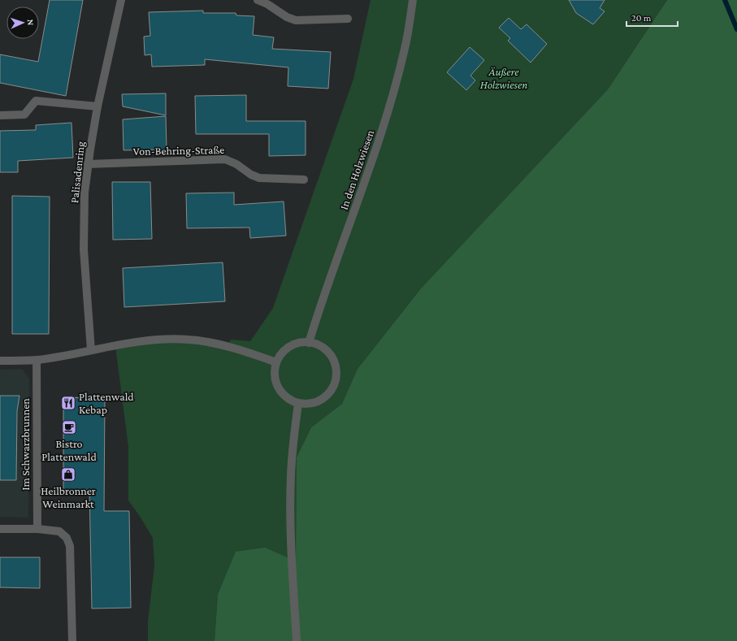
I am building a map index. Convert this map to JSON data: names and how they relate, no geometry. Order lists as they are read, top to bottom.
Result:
{
  "streets": {
    "street": [
      "Von-Behring-Straße",
      "In den Holzwiesen",
      "Palisadenring",
      "Im Schwarzbrunnen"
    ]
  },
  "crossings": [
    ["Von-Behring-Straße", "Palisadenring"]
  ],
  "parks": ["Äußere Holzwiesen"],
  "places": {
    "restaurant": ["Plattenwald Kebap"],
    "cafe": ["Bistro Plattenwald"],
    "shop": ["Heilbronner Weinmarkt"]
  },
  "scale_bar": "20 m",
  "north": "right"
}
